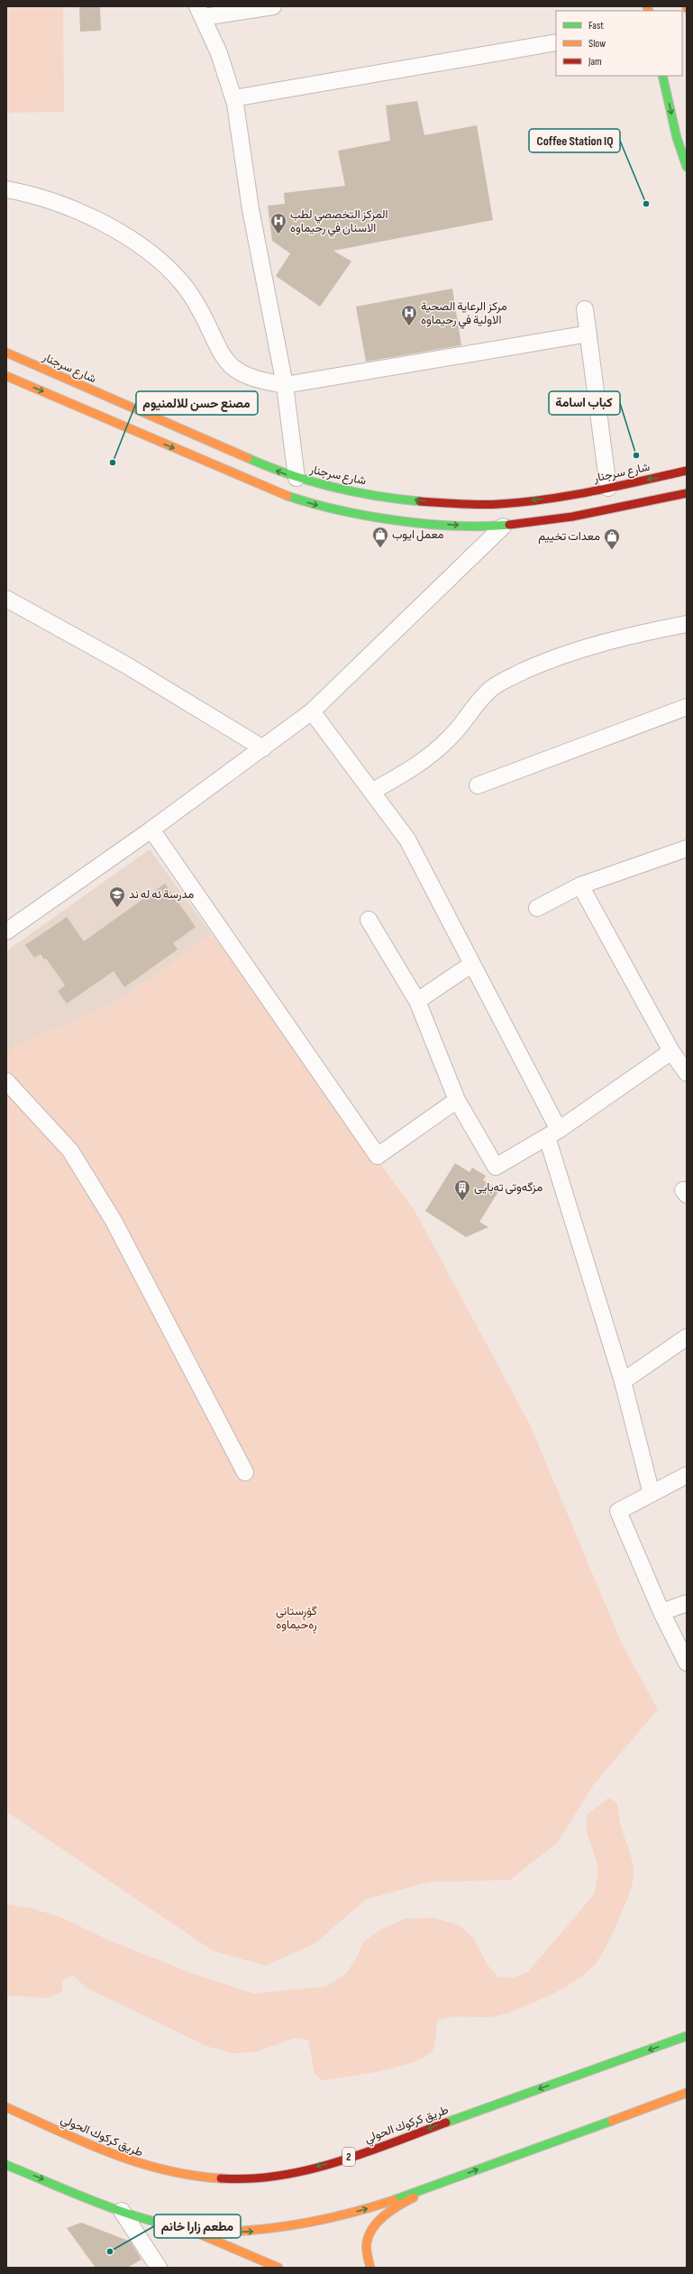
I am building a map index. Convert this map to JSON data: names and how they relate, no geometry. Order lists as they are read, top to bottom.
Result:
{
  "streets": {
    "main road": ["شارع سرجنار", "طريق كركوك الحولي", "2"]
  },
  "parks": ["گۆڕستانی ڕەحیماوە"],
  "places": {
    "other": [
      "Coffee Station IQ",
      "كباب اسامة",
      "مصنع حسن للالمنيوم",
      "مطعم زارا خانم"
    ],
    "hospital": ["المركز التخصصي لطب الاسنان في رحيماوه", "مركز الرعاية الصحیة الاولية في رحيماوه"],
    "shop": ["معمل ايوب", "معدات تخييم"],
    "school or university": ["مدرسة ئه له ند"],
    "building": ["مزگەوتی تەبایی"]
  },
  "legend": ["Fast", "Slow", "Jam"]
}
